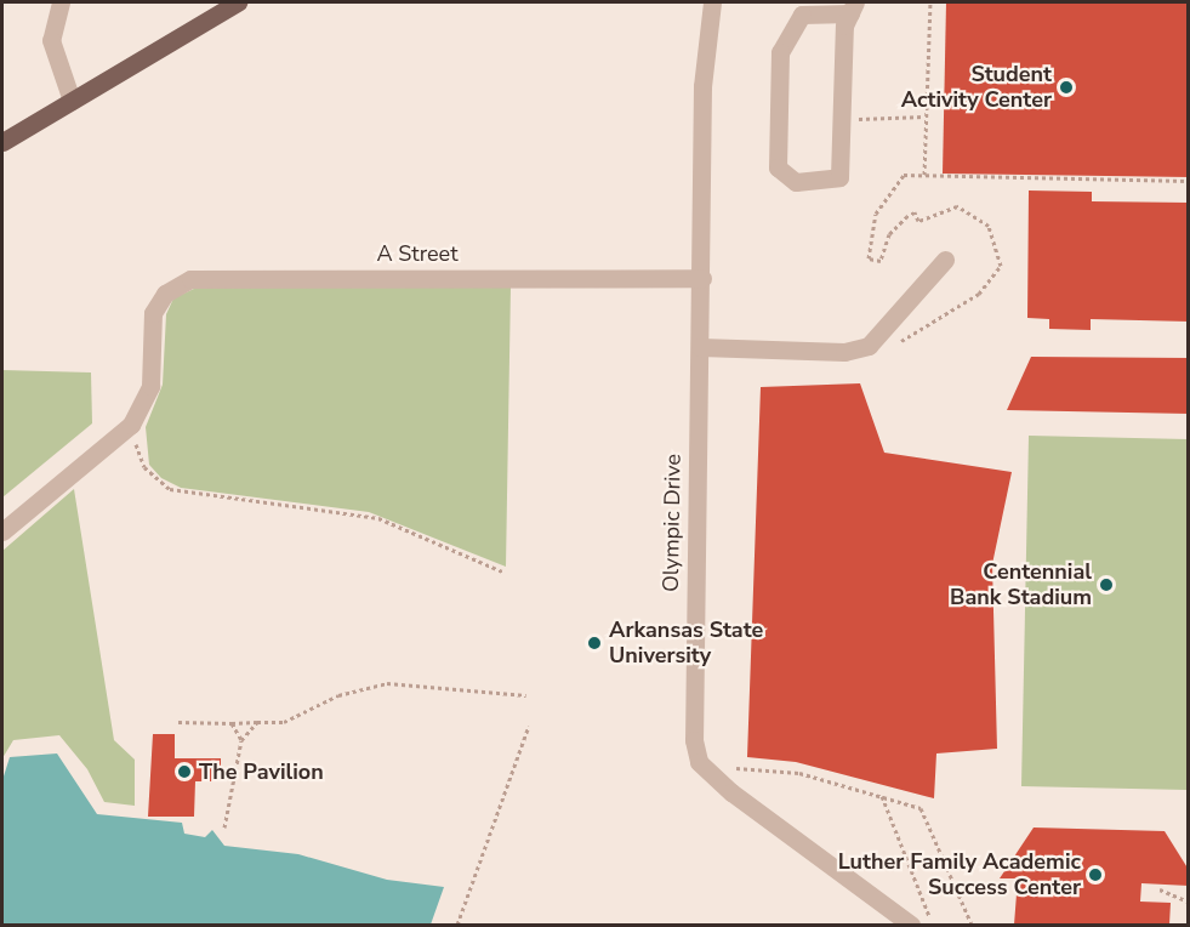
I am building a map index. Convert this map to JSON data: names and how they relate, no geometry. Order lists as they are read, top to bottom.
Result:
{
  "streets": {
    "street": ["A Street", "Olympic Drive"]
  },
  "crossings": [
    ["A Street", "Olympic Drive"]
  ],
  "places": [
    "Student Activity Center",
    "Centennial Bank Stadium",
    "Arkansas State University",
    "The Pavilion",
    "Luther Family Academic Success Center"
  ]
}
